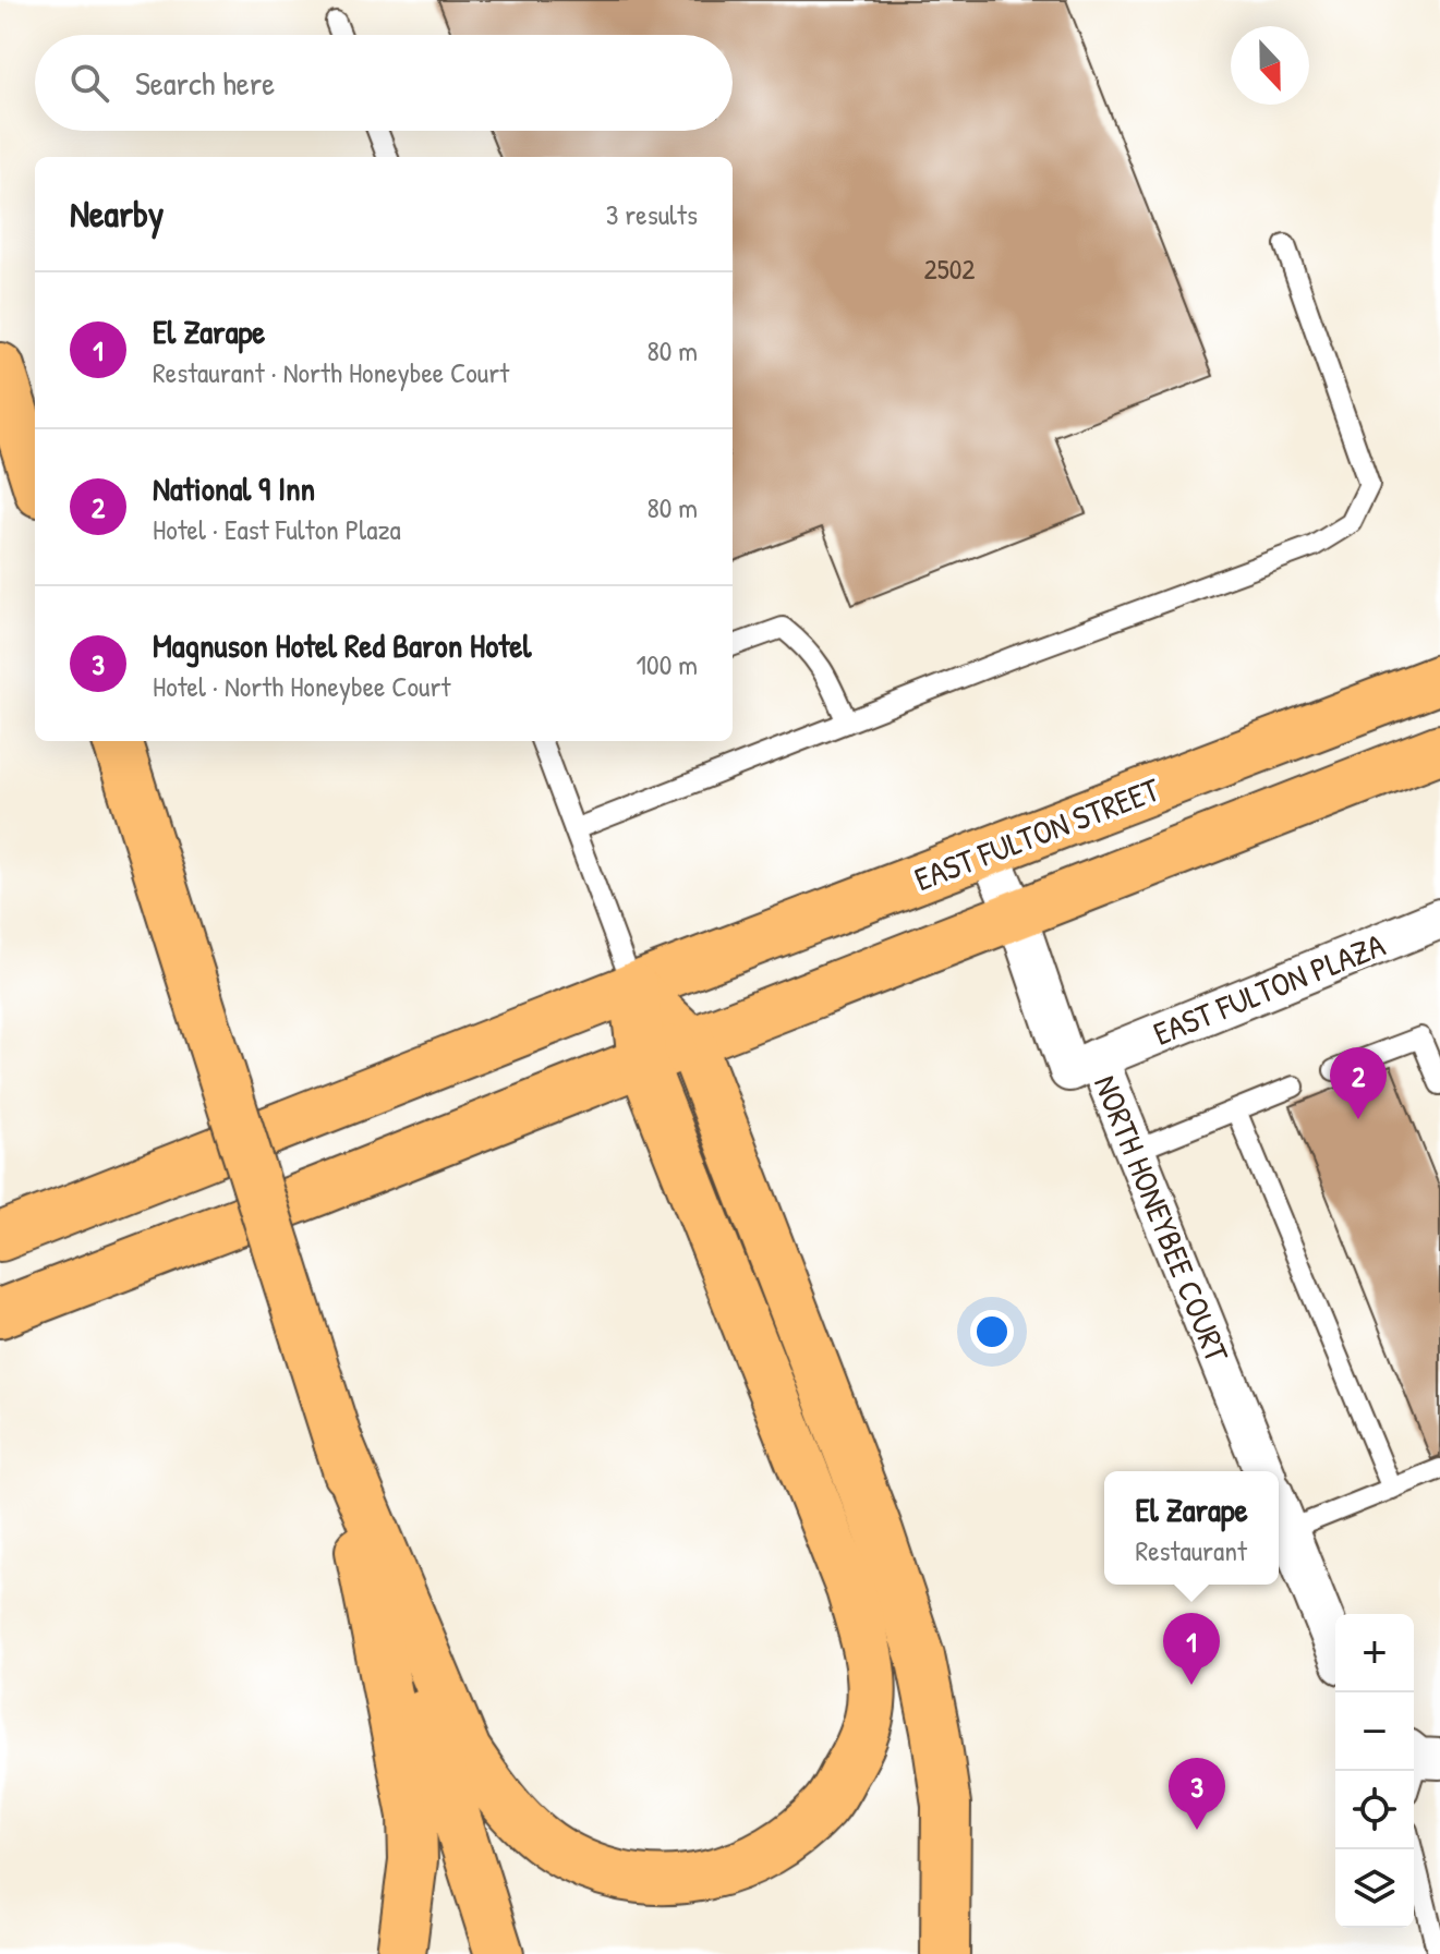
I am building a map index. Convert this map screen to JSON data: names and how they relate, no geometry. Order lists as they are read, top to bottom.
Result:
{
  "streets": {
    "main road": ["EAST FULTON STREET"],
    "street": ["EAST FULTON PLAZA", "NORTH HONEYBEE COURT"]
  },
  "crossings": [
    ["EAST FULTON STREET", "NORTH HONEYBEE COURT"],
    ["EAST FULTON PLAZA", "NORTH HONEYBEE COURT"]
  ],
  "house_numbers": ["2502"],
  "north": "bottom",
  "page": {
    "search": "Search here",
    "heading": ["Nearby", "3 results"],
    "list": [
      {
        "mark": "1",
        "name": "El Zarape",
        "note": "Restaurant · North Honeybee Court",
        "value": "80 m"
      },
      {
        "mark": "2",
        "name": "National 9 Inn",
        "note": "Hotel · East Fulton Plaza",
        "value": "80 m"
      },
      {
        "mark": "3",
        "name": "Magnuson Hotel Red Baron Hotel",
        "note": "Hotel · North Honeybee Court",
        "value": "100 m"
      }
    ],
    "pins": ["2", "1", "3"],
    "popup": ["El Zarape", "Restaurant"],
    "map_buttons": ["+", "−"]
  }
}
